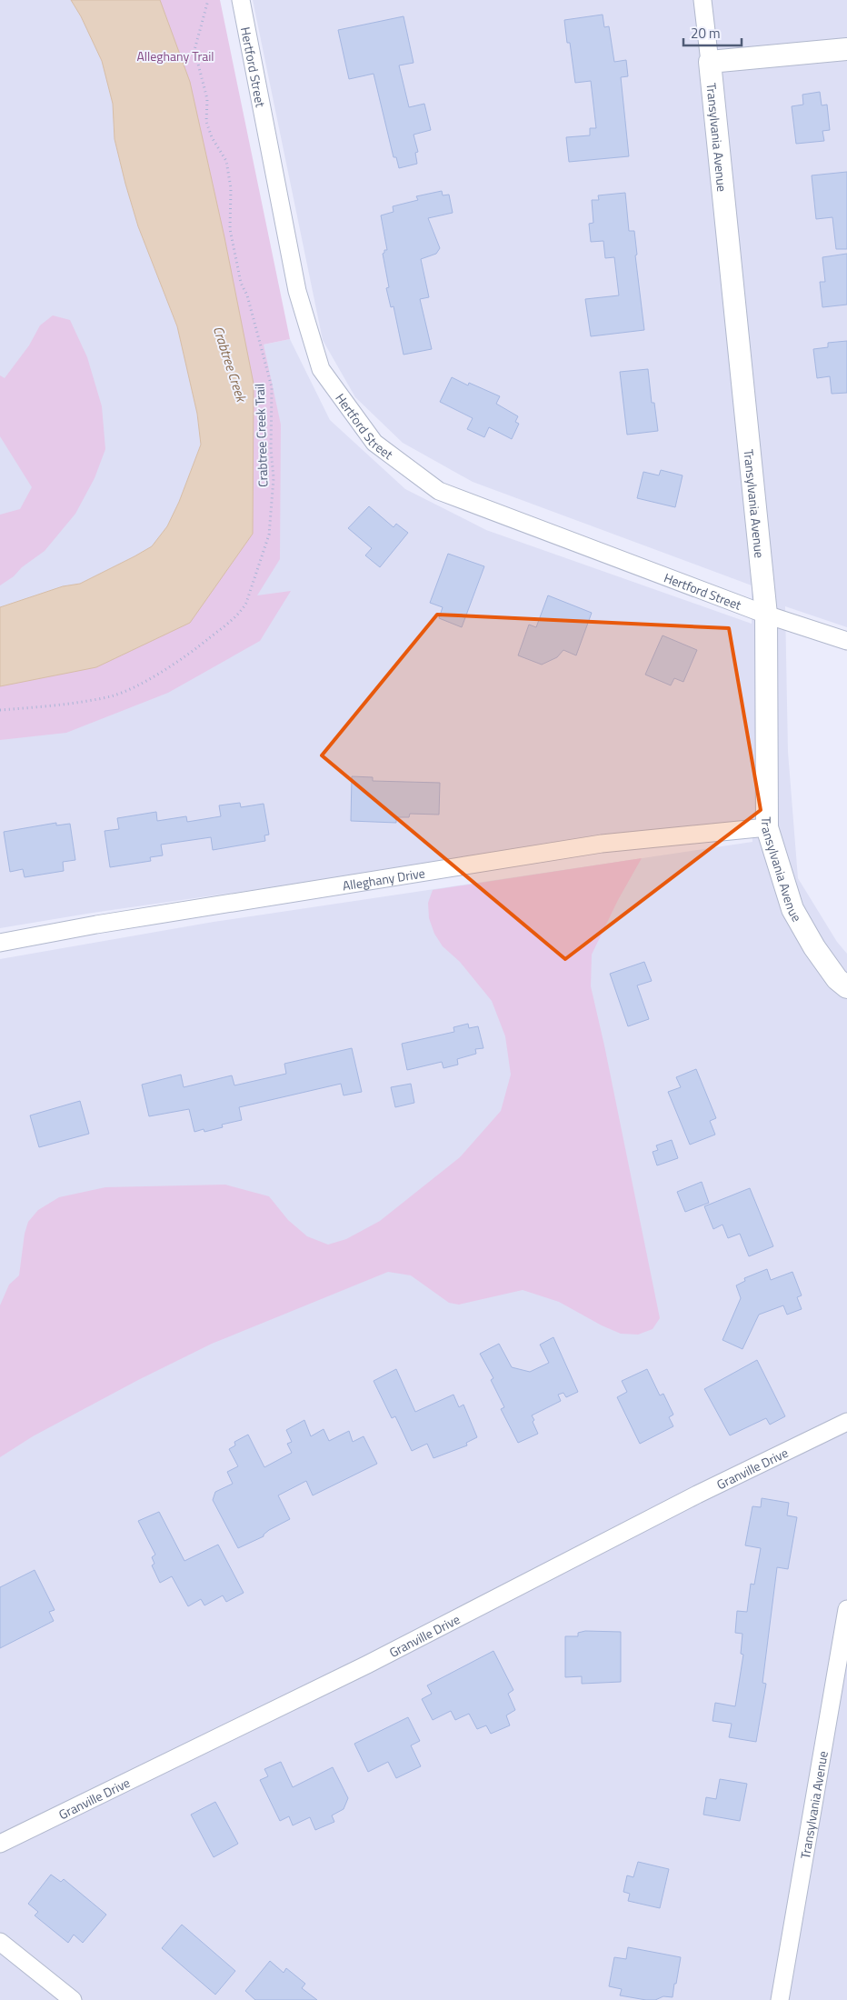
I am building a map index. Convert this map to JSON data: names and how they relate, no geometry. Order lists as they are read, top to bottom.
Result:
{
  "streets": {
    "street": [
      "Hertford Street",
      "Transylvania Avenue",
      "Alleghany Drive",
      "Granville Drive"
    ],
    "path": ["Crabtree Creek Trail"]
  },
  "crossings": [
    ["Hertford Street", "Transylvania Avenue"],
    ["Transylvania Avenue", "Alleghany Drive"]
  ],
  "water": ["Crabtree Creek"],
  "parks": ["Alleghany Trail"],
  "scale_bar": "20 m"
}
